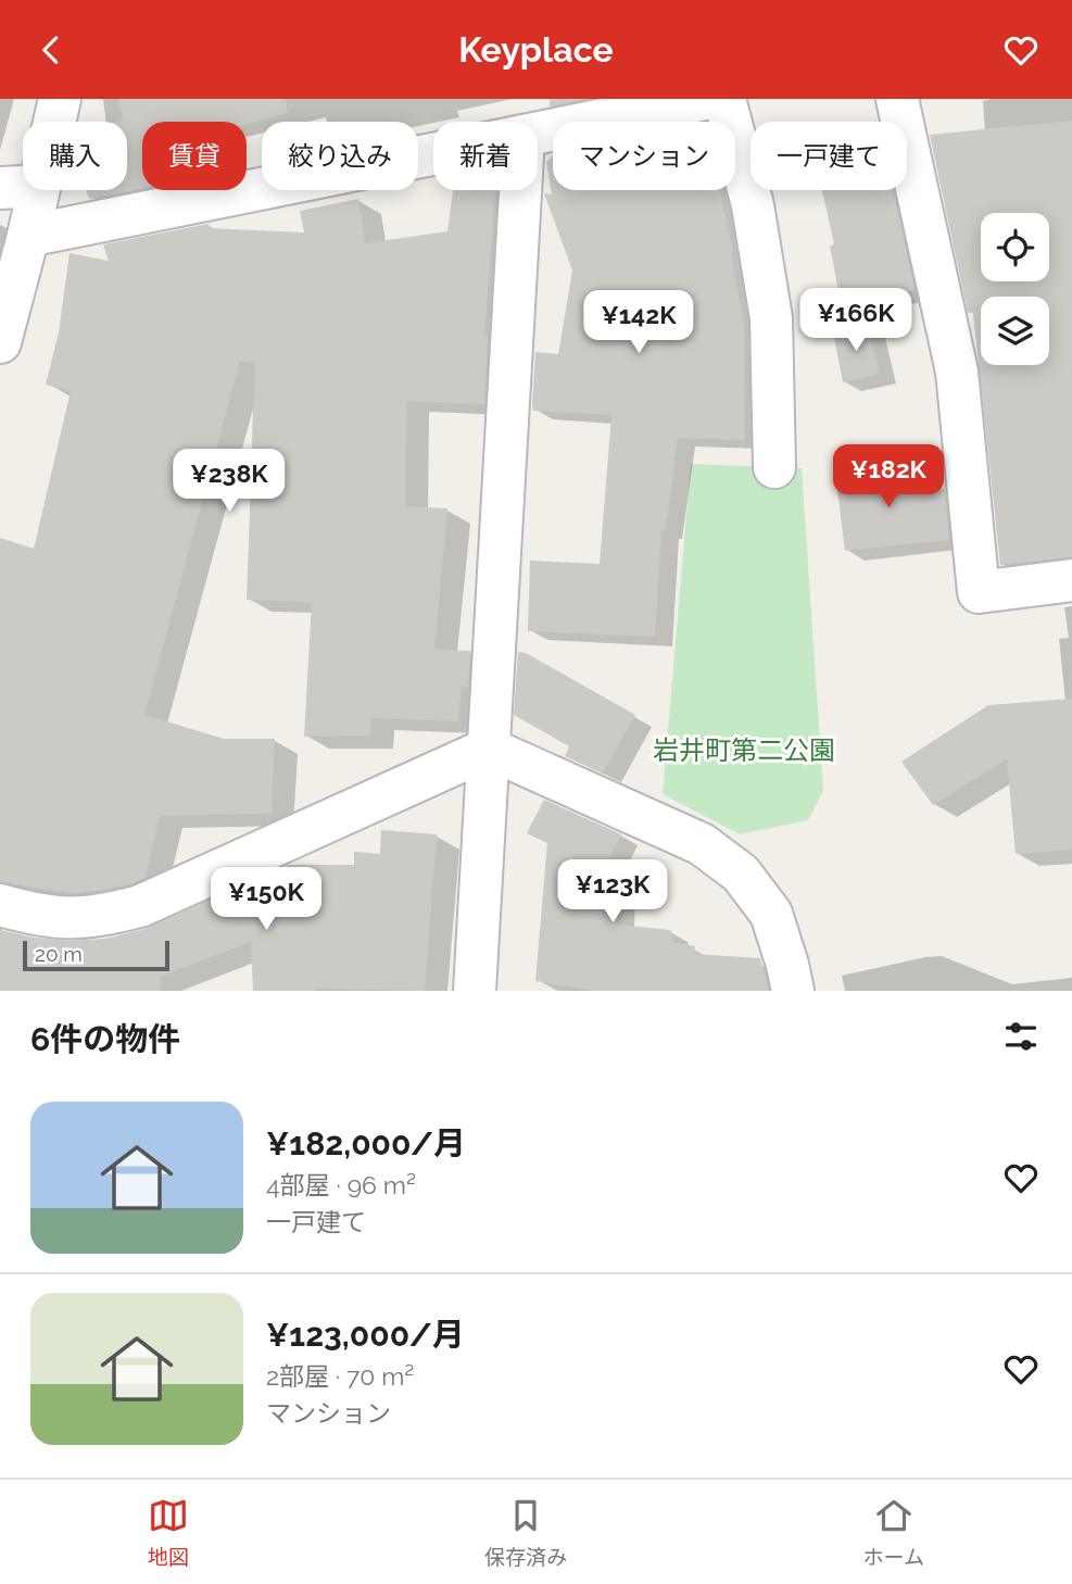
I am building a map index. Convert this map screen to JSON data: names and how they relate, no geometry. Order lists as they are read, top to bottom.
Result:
{
  "parks": ["岩井町第二公園"],
  "scale_bar": "20 m",
  "page": {
    "header": "Keyplace",
    "chip": [
      "購入",
      "賃貸",
      "絞り込み",
      "新着",
      "マンション",
      "一戸建て"
    ],
    "price": [
      "¥166K",
      "¥142K",
      "¥182K",
      "¥238K",
      "¥123K",
      "¥150K"
    ],
    "scale": "20 m",
    "heading": "6件の物件",
    "list": [
      {
        "name": "¥182,000/月",
        "note": "4部屋 · 96 m² · 一戸建て"
      },
      {
        "name": "¥123,000/月",
        "note": "2部屋 · 70 m² · マンション"
      }
    ],
    "tabs": ["地図", "保存済み", "ホーム"]
  }
}
